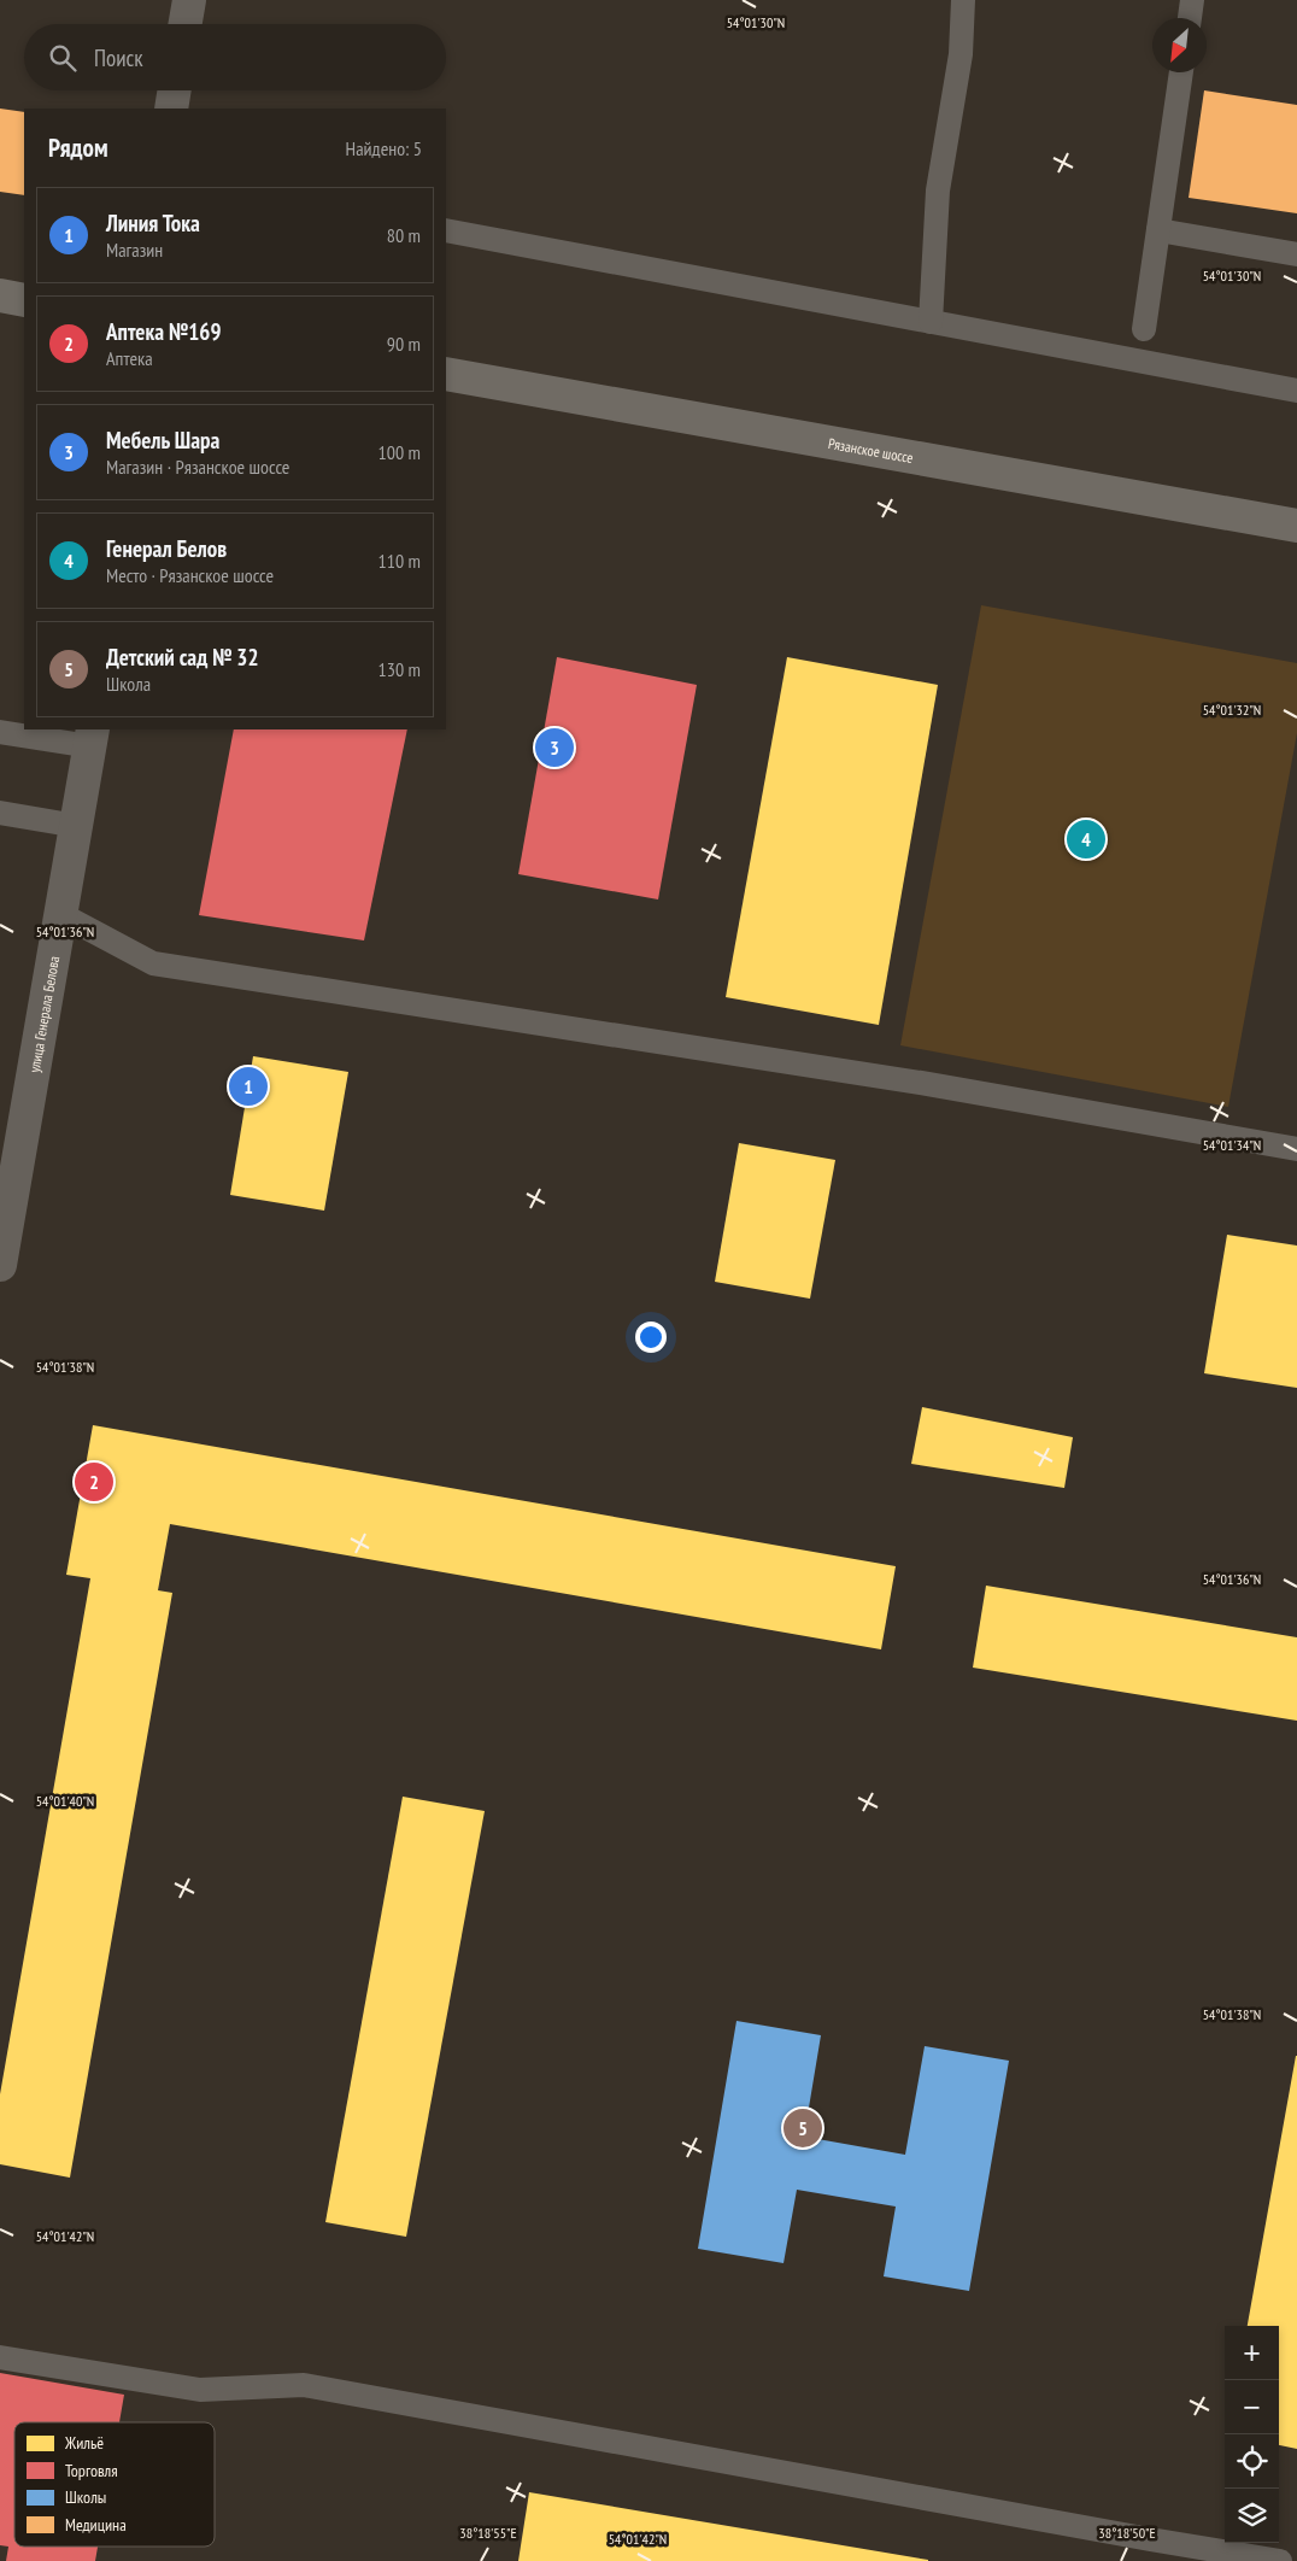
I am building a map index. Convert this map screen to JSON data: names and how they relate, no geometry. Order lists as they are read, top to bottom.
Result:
{
  "streets": {
    "main road": ["Рязанское шоссе"],
    "street": ["улица Генерала Белова"]
  },
  "legend": [
    "Жильё",
    "Торговля",
    "Школы",
    "Медицина"
  ],
  "north": "bottom left",
  "page": {
    "search": "Поиск",
    "heading": ["Рядом", "Найдено: 5"],
    "list": [
      {
        "mark": "1",
        "name": "Линия Тока",
        "note": "Магазин",
        "value": "80 m"
      },
      {
        "mark": "2",
        "name": "Аптека №169",
        "note": "Аптека",
        "value": "90 m"
      },
      {
        "mark": "3",
        "name": "Мебель Шара",
        "note": "Магазин · Рязанское шоссе",
        "value": "100 m"
      },
      {
        "mark": "4",
        "name": "Генерал Белов",
        "note": "Место · Рязанское шоссе",
        "value": "110 m"
      },
      {
        "mark": "5",
        "name": "Детский сад № 32",
        "note": "Школа",
        "value": "130 m"
      }
    ],
    "pins": [
      "3",
      "4",
      "1",
      "2",
      "5"
    ],
    "map_buttons": ["+", "−"]
  },
  "coordinates": [
    "54°01'30\"N",
    "54°01'32\"N",
    "54°01'36\"N",
    "54°01'34\"N",
    "54°01'38\"N",
    "54°01'40\"N",
    "54°01'42\"N",
    "38°18'55\"E",
    "38°18'50\"E"
  ]
}
